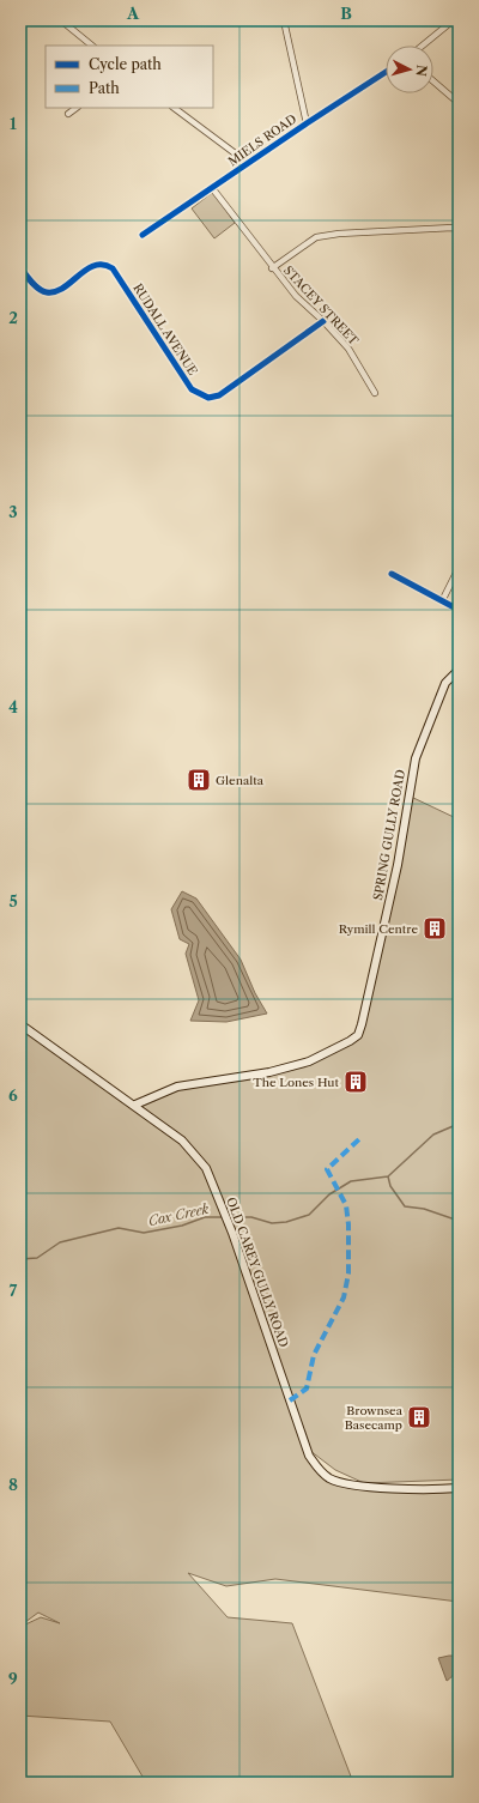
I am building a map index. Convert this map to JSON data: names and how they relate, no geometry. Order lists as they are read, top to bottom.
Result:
{
  "streets": {
    "main road": ["SPRING GULLY ROAD", "OLD CAREY GULLY ROAD"],
    "street": ["MIELS ROAD", "STACEY STREET", "RUDALL AVENUE"]
  },
  "crossings": [
    ["MIELS ROAD", "STACEY STREET"],
    ["STACEY STREET", "RUDALL AVENUE"],
    ["SPRING GULLY ROAD", "OLD CAREY GULLY ROAD"]
  ],
  "water": ["Cox Creek"],
  "places": {
    "building": [
      "Glenalta",
      "Rymill Centre",
      "The Lones Hut",
      "Brownsea Basecamp"
    ]
  },
  "legend": ["Cycle path", "Path"],
  "north": "right",
  "grid": {
    "columns": ["A", "B"],
    "rows": [
      "1",
      "2",
      "3",
      "4",
      "5",
      "6",
      "7",
      "8",
      "9"
    ]
  }
}
